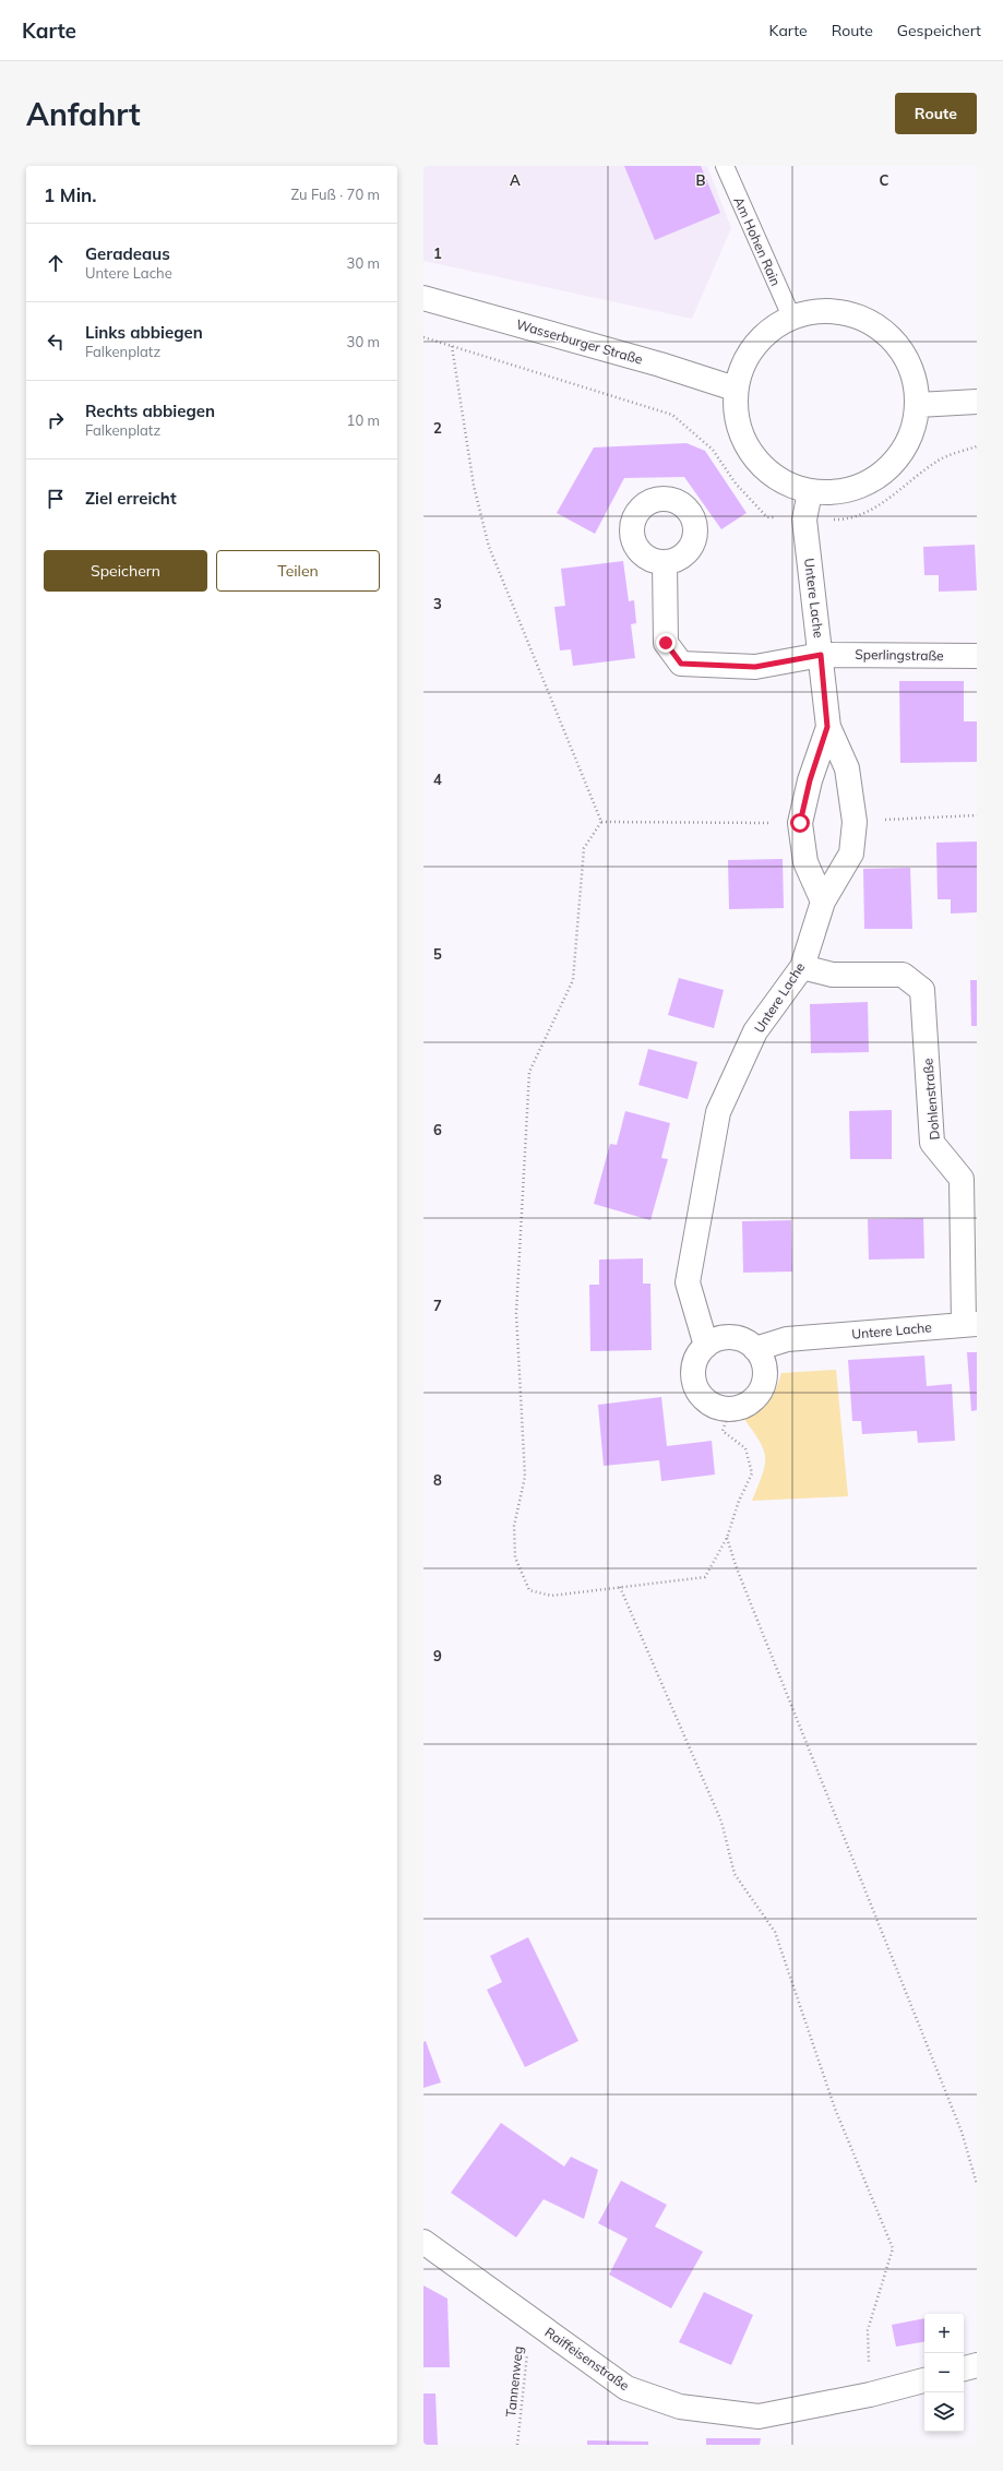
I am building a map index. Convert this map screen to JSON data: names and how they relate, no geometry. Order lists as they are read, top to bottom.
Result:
{
  "streets": {
    "street": [
      "Wasserburger Straße",
      "Untere Lache",
      "Sperlingstraße",
      "Dohlenstraße",
      "Raiffeisenstraße"
    ],
    "lane": ["Am Hohen Rain"],
    "path": ["Tannenweg"]
  },
  "crossings": [
    ["Untere Lache", "Sperlingstraße"],
    ["Untere Lache", "Dohlenstraße"],
    ["Raiffeisenstraße", "Tannenweg"]
  ],
  "page": {
    "header": "Karte",
    "nav": ["Karte", "Route", "Gespeichert"],
    "buttons": [
      "Route",
      ["Speichern", "Teilen"]
    ],
    "title": "Anfahrt",
    "heading": ["1 Min.", "Zu Fuß · 70 m"],
    "list": [
      ["Geradeaus", "Untere Lache", "30 m"],
      ["Links abbiegen", "Falkenplatz", "30 m"],
      ["Rechts abbiegen", "Falkenplatz", "10 m"],
      "Ziel erreicht"
    ],
    "map_buttons": ["+", "−"]
  },
  "grid": {
    "columns": ["A", "B", "C"],
    "rows": [
      "1",
      "2",
      "3",
      "4",
      "5",
      "6",
      "7",
      "8",
      "9"
    ]
  }
}
